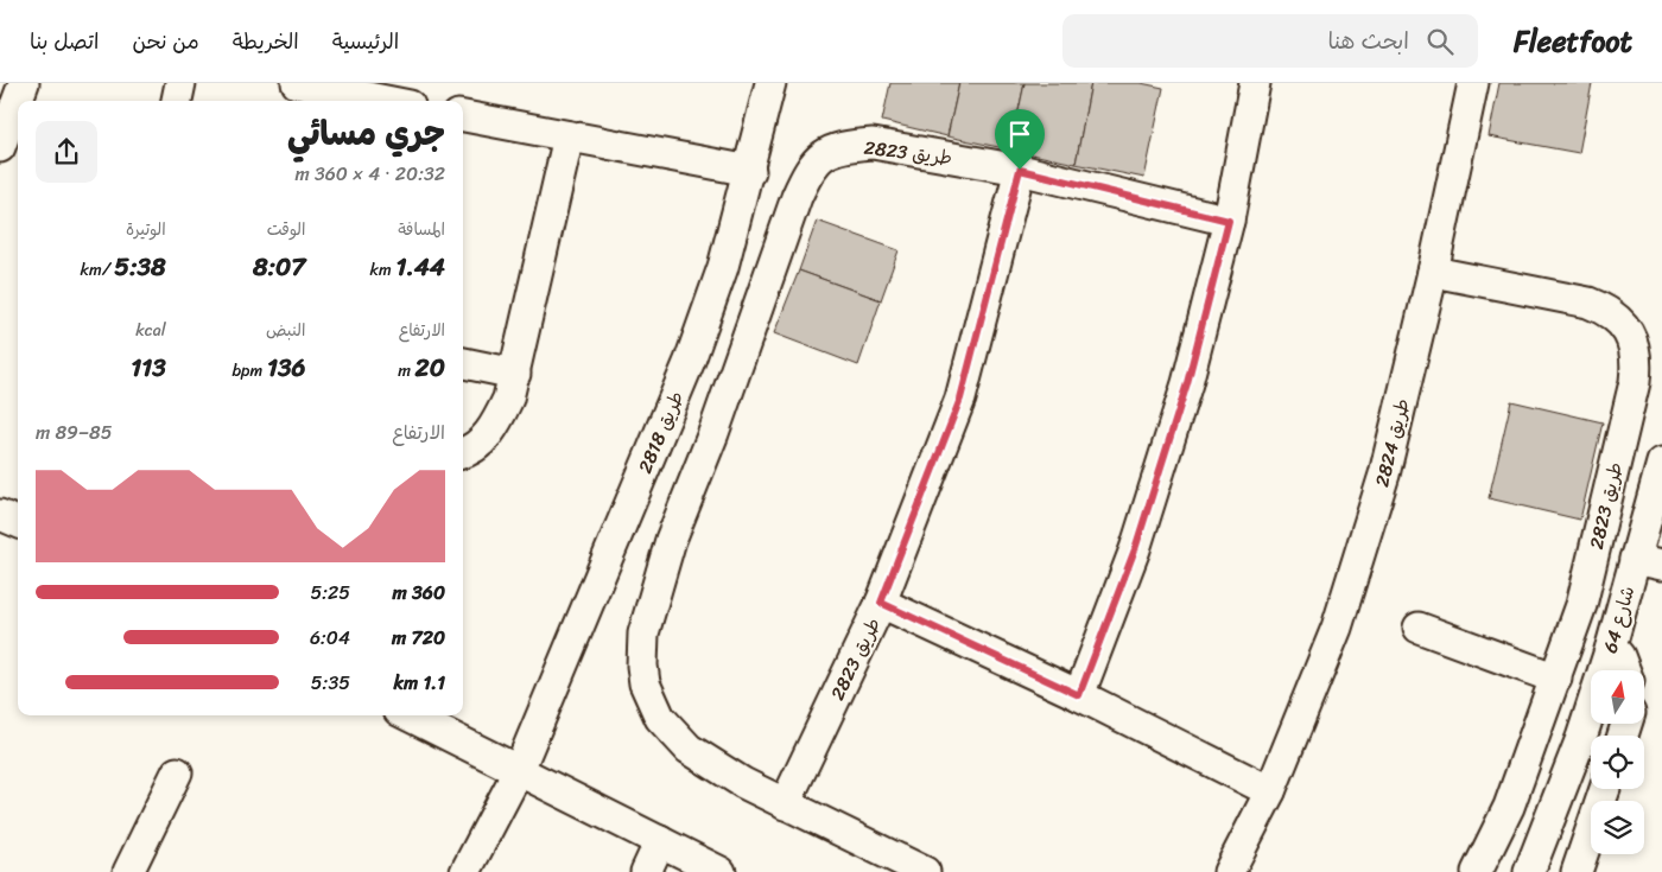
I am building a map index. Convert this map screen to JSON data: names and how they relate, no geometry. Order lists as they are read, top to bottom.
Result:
{
  "streets": {
    "street": [
      "طريق 2823",
      "طريق 2818",
      "طريق 2824",
      "شارع 64"
    ]
  },
  "crossings": [
    ["طريق 2823", "طريق 2824"]
  ],
  "north": "top",
  "page": {
    "header": "Fleetfoot",
    "search": "ابحث هنا",
    "nav": [
      "الرئيسية",
      "الخريطة",
      "من نحن",
      "اتصل بنا"
    ],
    "heading": ["جري مسائي", "20:32 · 4 × 360 m"],
    "stats": [
      ["المسافة", "1.44 km"],
      ["الوقت", "8:07"],
      ["الوتيرة", "5:38 /km"],
      ["الارتفاع", "20 m"],
      ["النبض", "136 bpm"],
      ["kcal", "113"]
    ],
    "chart": ["الارتفاع", "85–89 m"],
    "list": [
      {
        "name": "360 m",
        "note": "5:25"
      },
      {
        "name": "720 m",
        "note": "6:04"
      },
      {
        "name": "1.1 km",
        "note": "5:35"
      }
    ]
  }
}
